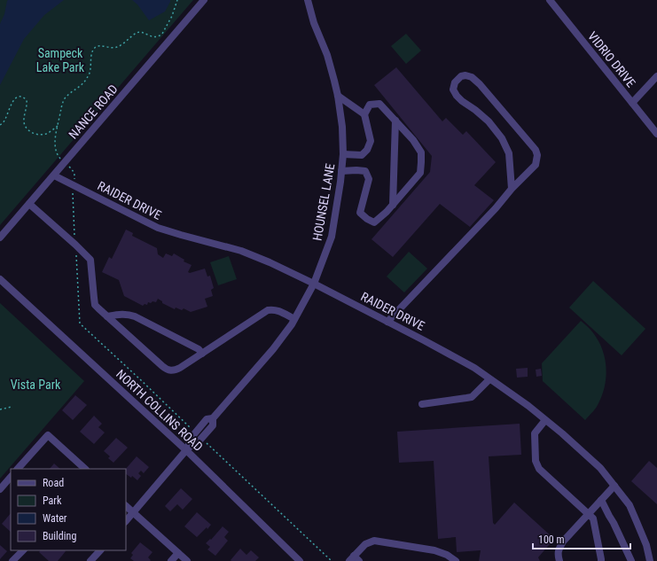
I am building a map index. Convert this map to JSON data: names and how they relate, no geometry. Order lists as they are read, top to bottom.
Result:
{
  "streets": {
    "street": [
      "VIDRIO DRIVE",
      "NANCE ROAD",
      "RAIDER DRIVE",
      "HOUNSEL LANE",
      "NORTH COLLINS ROAD"
    ]
  },
  "crossings": [
    ["NANCE ROAD", "RAIDER DRIVE"],
    ["RAIDER DRIVE", "HOUNSEL LANE"],
    ["HOUNSEL LANE", "NORTH COLLINS ROAD"]
  ],
  "parks": ["Sampeck Lake Park", "Vista Park"],
  "legend": [
    "Road",
    "Park",
    "Water",
    "Building"
  ],
  "scale_bar": "100 m"
}
